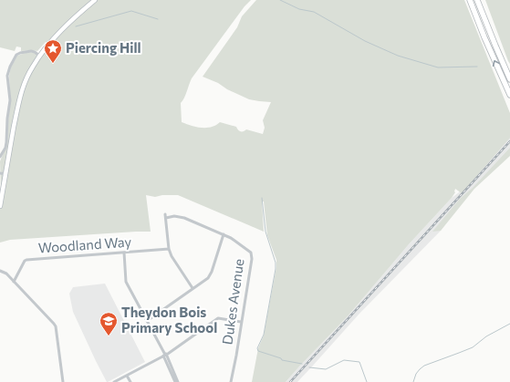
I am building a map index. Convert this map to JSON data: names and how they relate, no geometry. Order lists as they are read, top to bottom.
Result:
{
  "streets": {
    "street": ["Woodland Way", "Dukes Avenue"]
  },
  "places": {
    "place": ["Piercing Hill"],
    "school or university": ["Theydon Bois Primary School"]
  }
}
